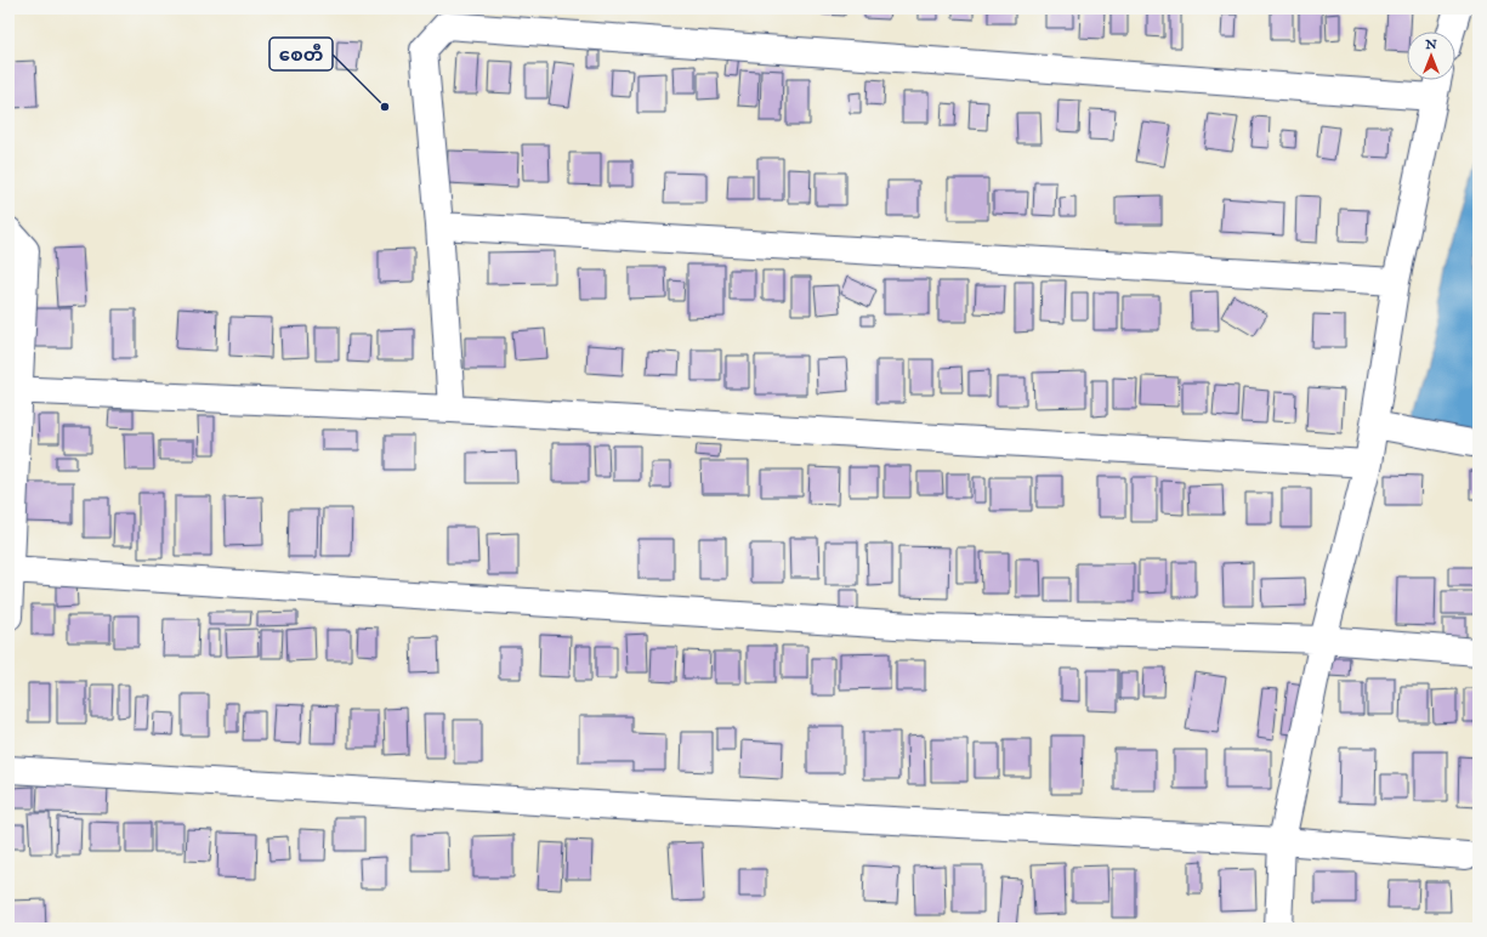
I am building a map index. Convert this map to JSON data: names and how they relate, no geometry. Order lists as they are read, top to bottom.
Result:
{
  "places": ["စေတီ"],
  "north": "top"
}
